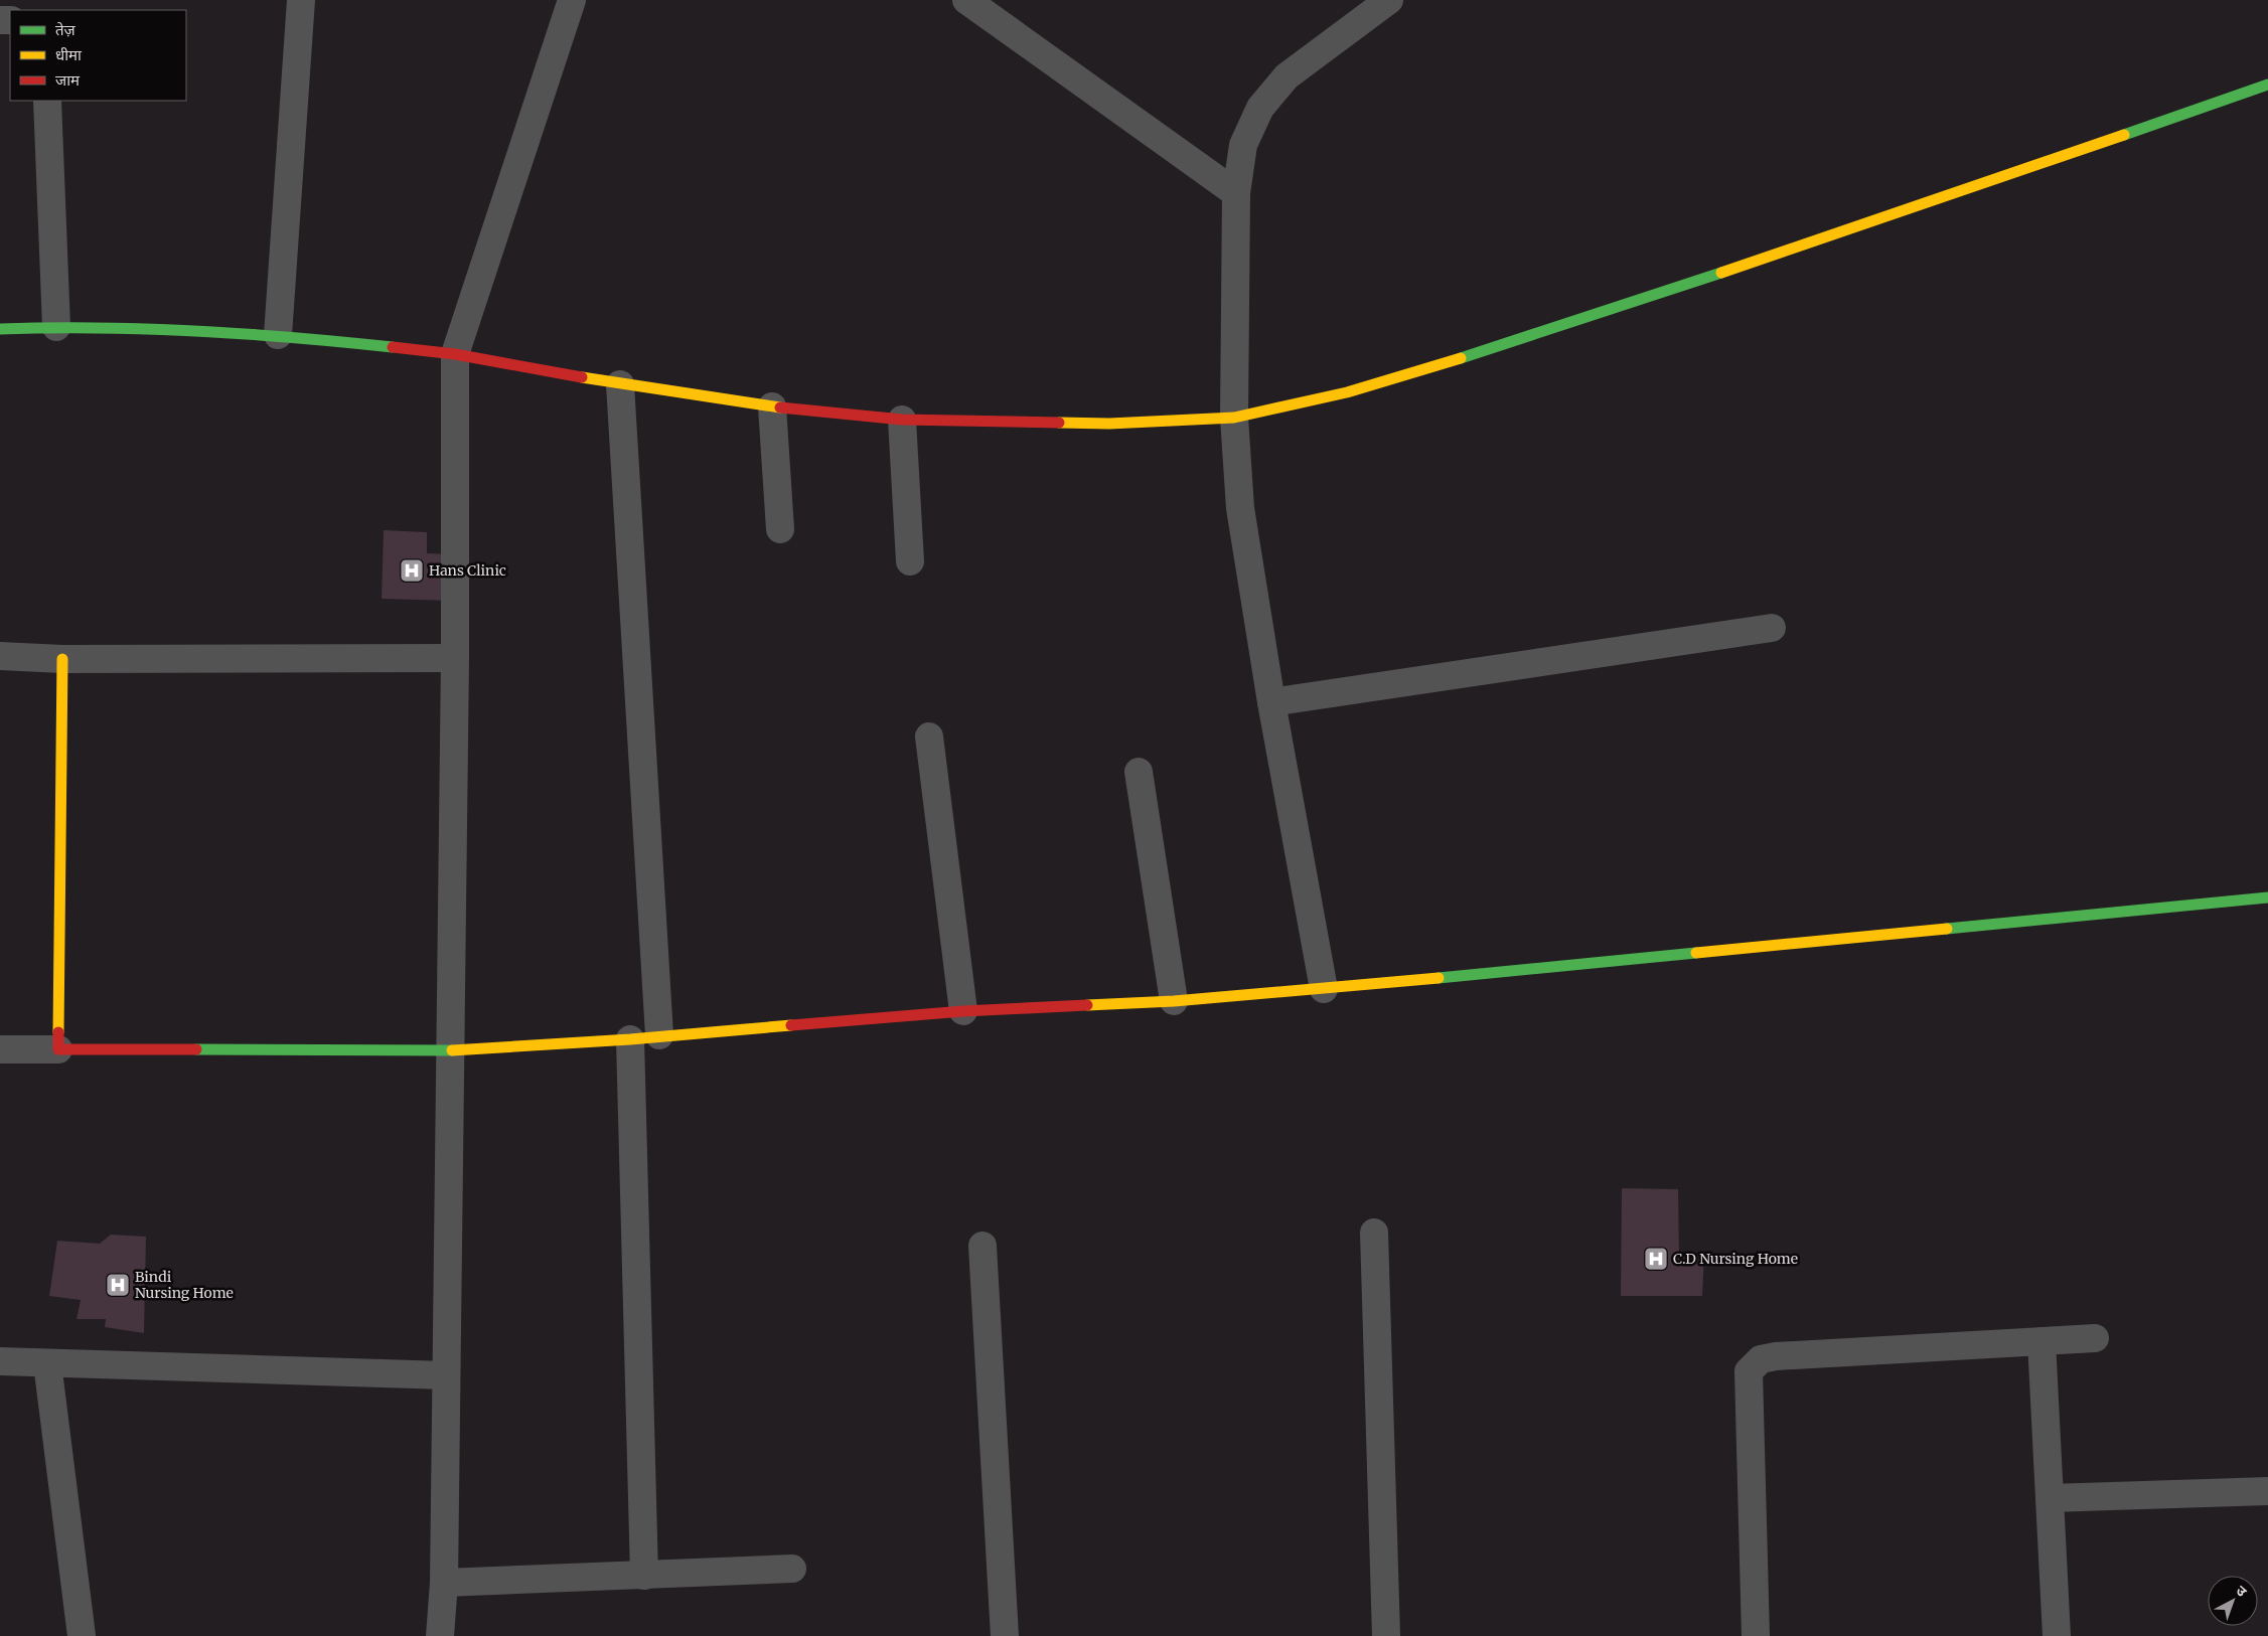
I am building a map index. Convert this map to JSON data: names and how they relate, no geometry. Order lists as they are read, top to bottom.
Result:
{
  "places": {
    "hospital": ["Hans Clinic", "C.D Nursing Home", "Bindi Nursing Home"]
  },
  "legend": ["तेज़", "धीमा", "जाम"],
  "north": "top right"
}
